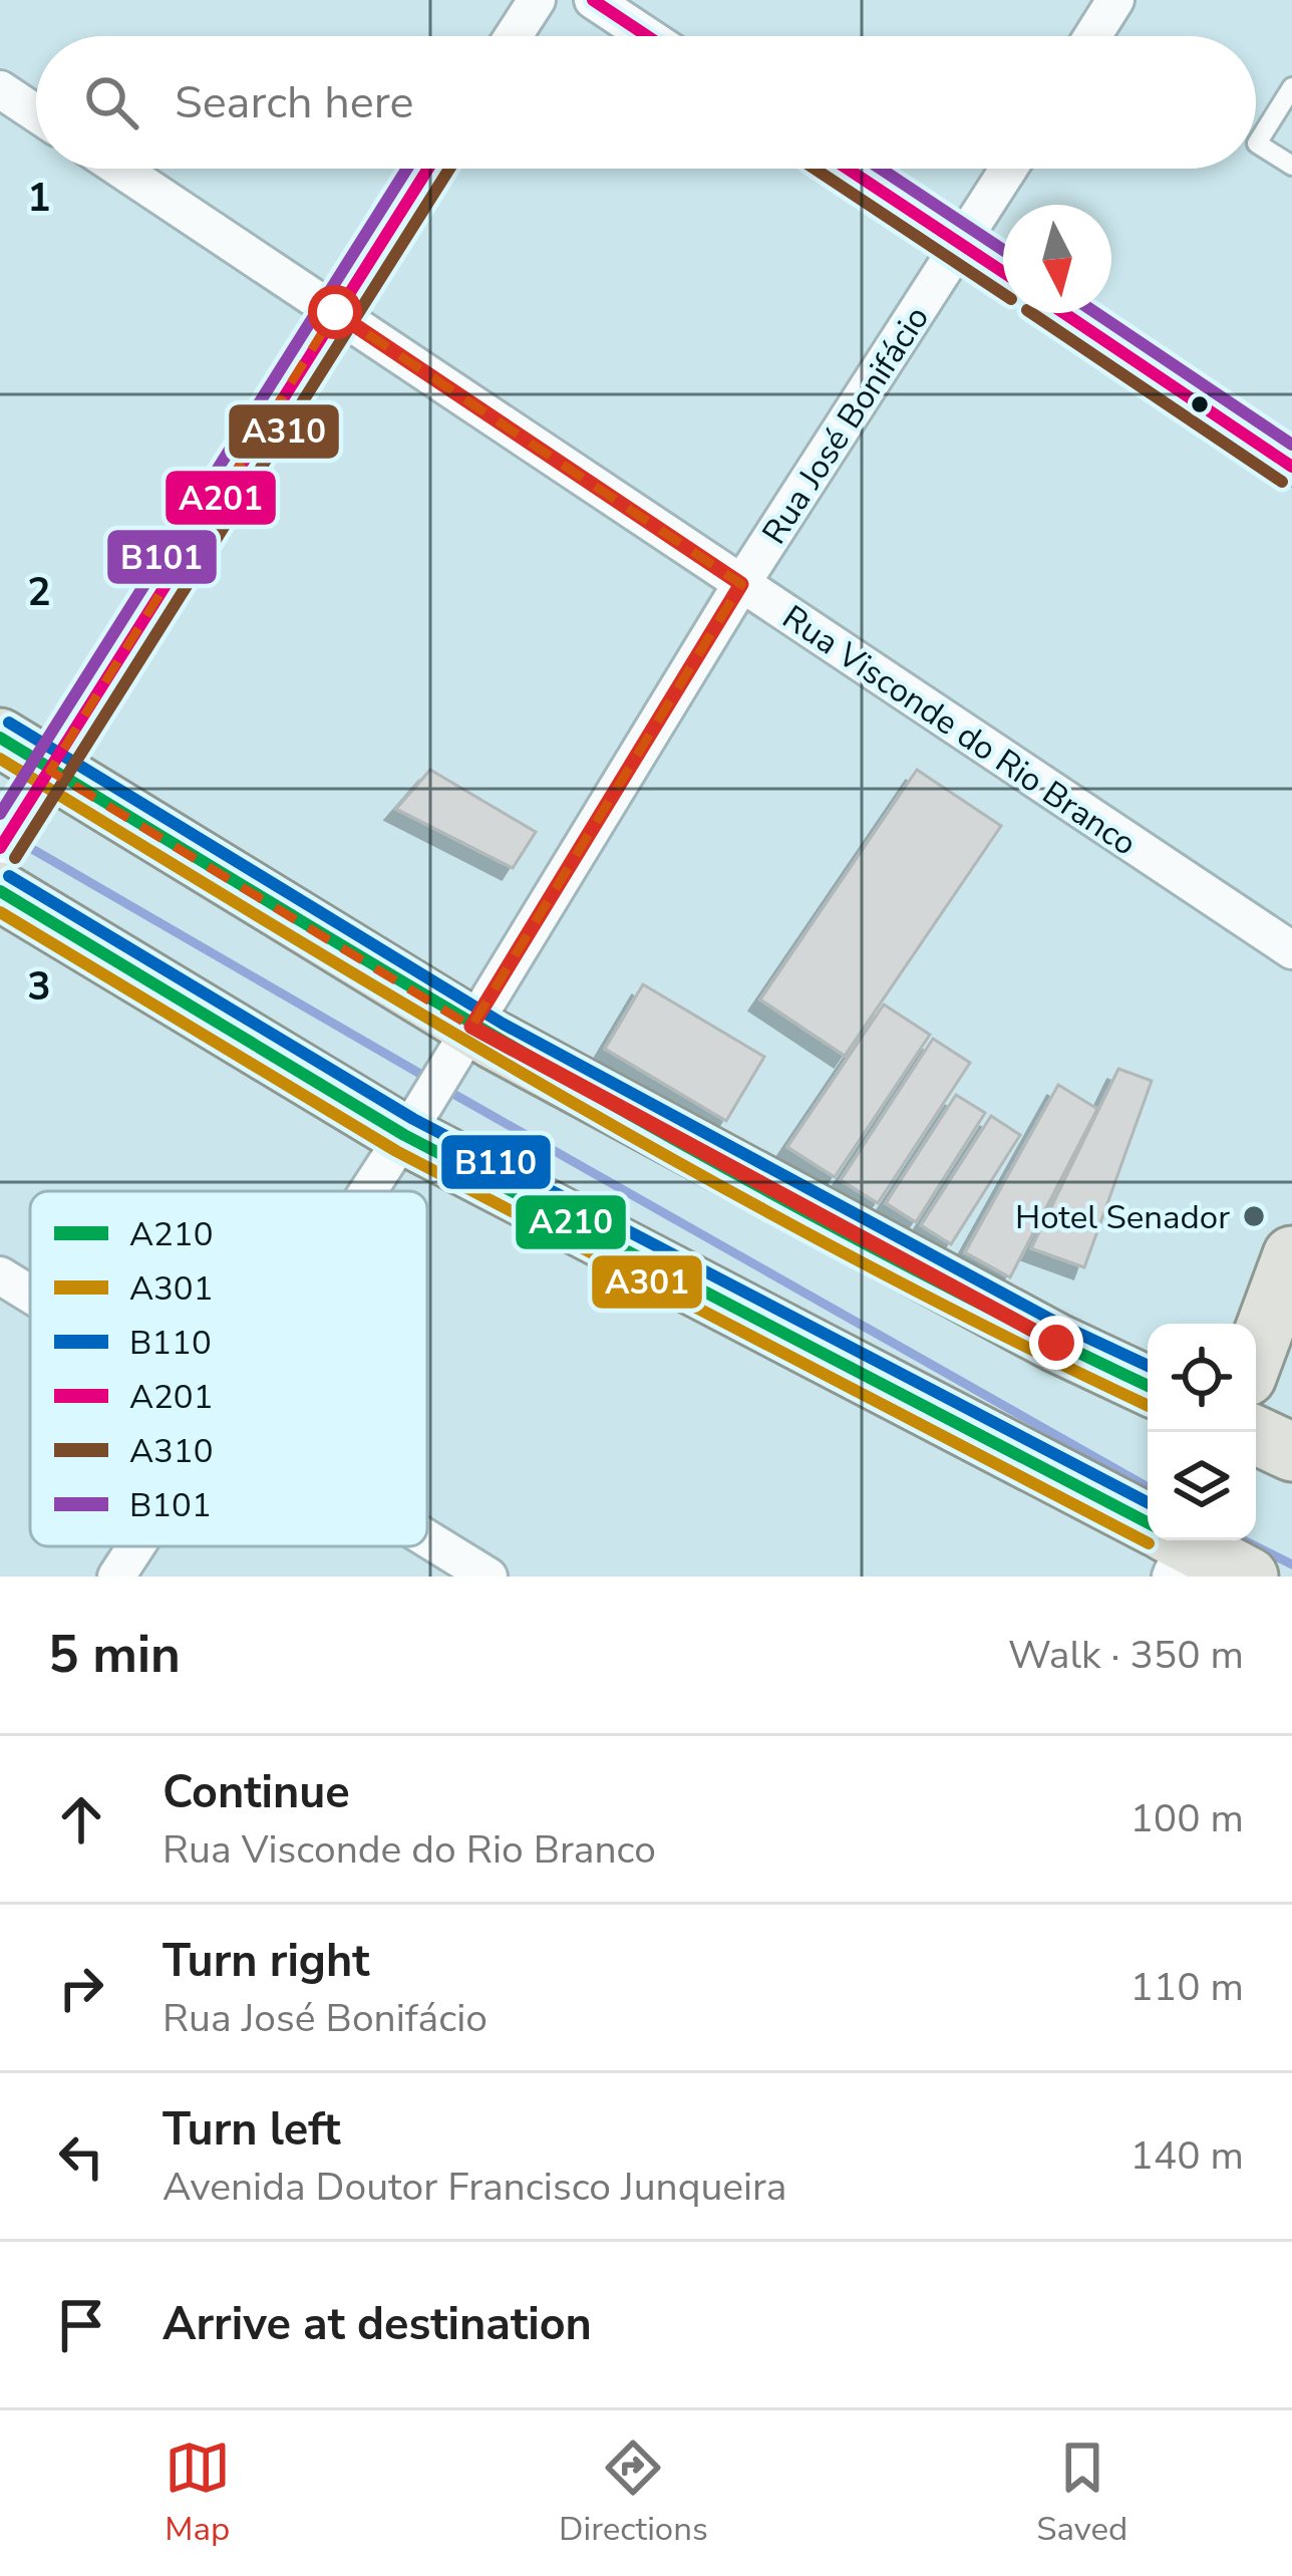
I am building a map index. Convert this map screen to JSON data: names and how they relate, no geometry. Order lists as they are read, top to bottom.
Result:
{
  "streets": {
    "street": ["Rua José Bonifácio", "Rua Visconde do Rio Branco"]
  },
  "crossings": [
    ["Rua José Bonifácio", "Rua Visconde do Rio Branco"]
  ],
  "places": ["Hotel Senador"],
  "lines": [
    "transit line A201",
    "transit line A310",
    "transit line B101",
    "transit line B110",
    "transit line A210",
    "transit line A301"
  ],
  "legend": [
    "A210",
    "A301",
    "B110",
    "A201",
    "A310",
    "B101"
  ],
  "north": "bottom",
  "page": {
    "search": "Search here",
    "heading": ["5 min", "Walk · 350 m"],
    "list": [
      ["Continue", "Rua Visconde do Rio Branco", "100 m"],
      ["Turn right", "Rua José Bonifácio", "110 m"],
      ["Turn left", "Avenida Doutor Francisco Junqueira", "140 m"],
      "Arrive at destination"
    ],
    "nav": ["Map", "Directions", "Saved"]
  },
  "grid": {
    "rows": ["1", "2", "3"]
  }
}
